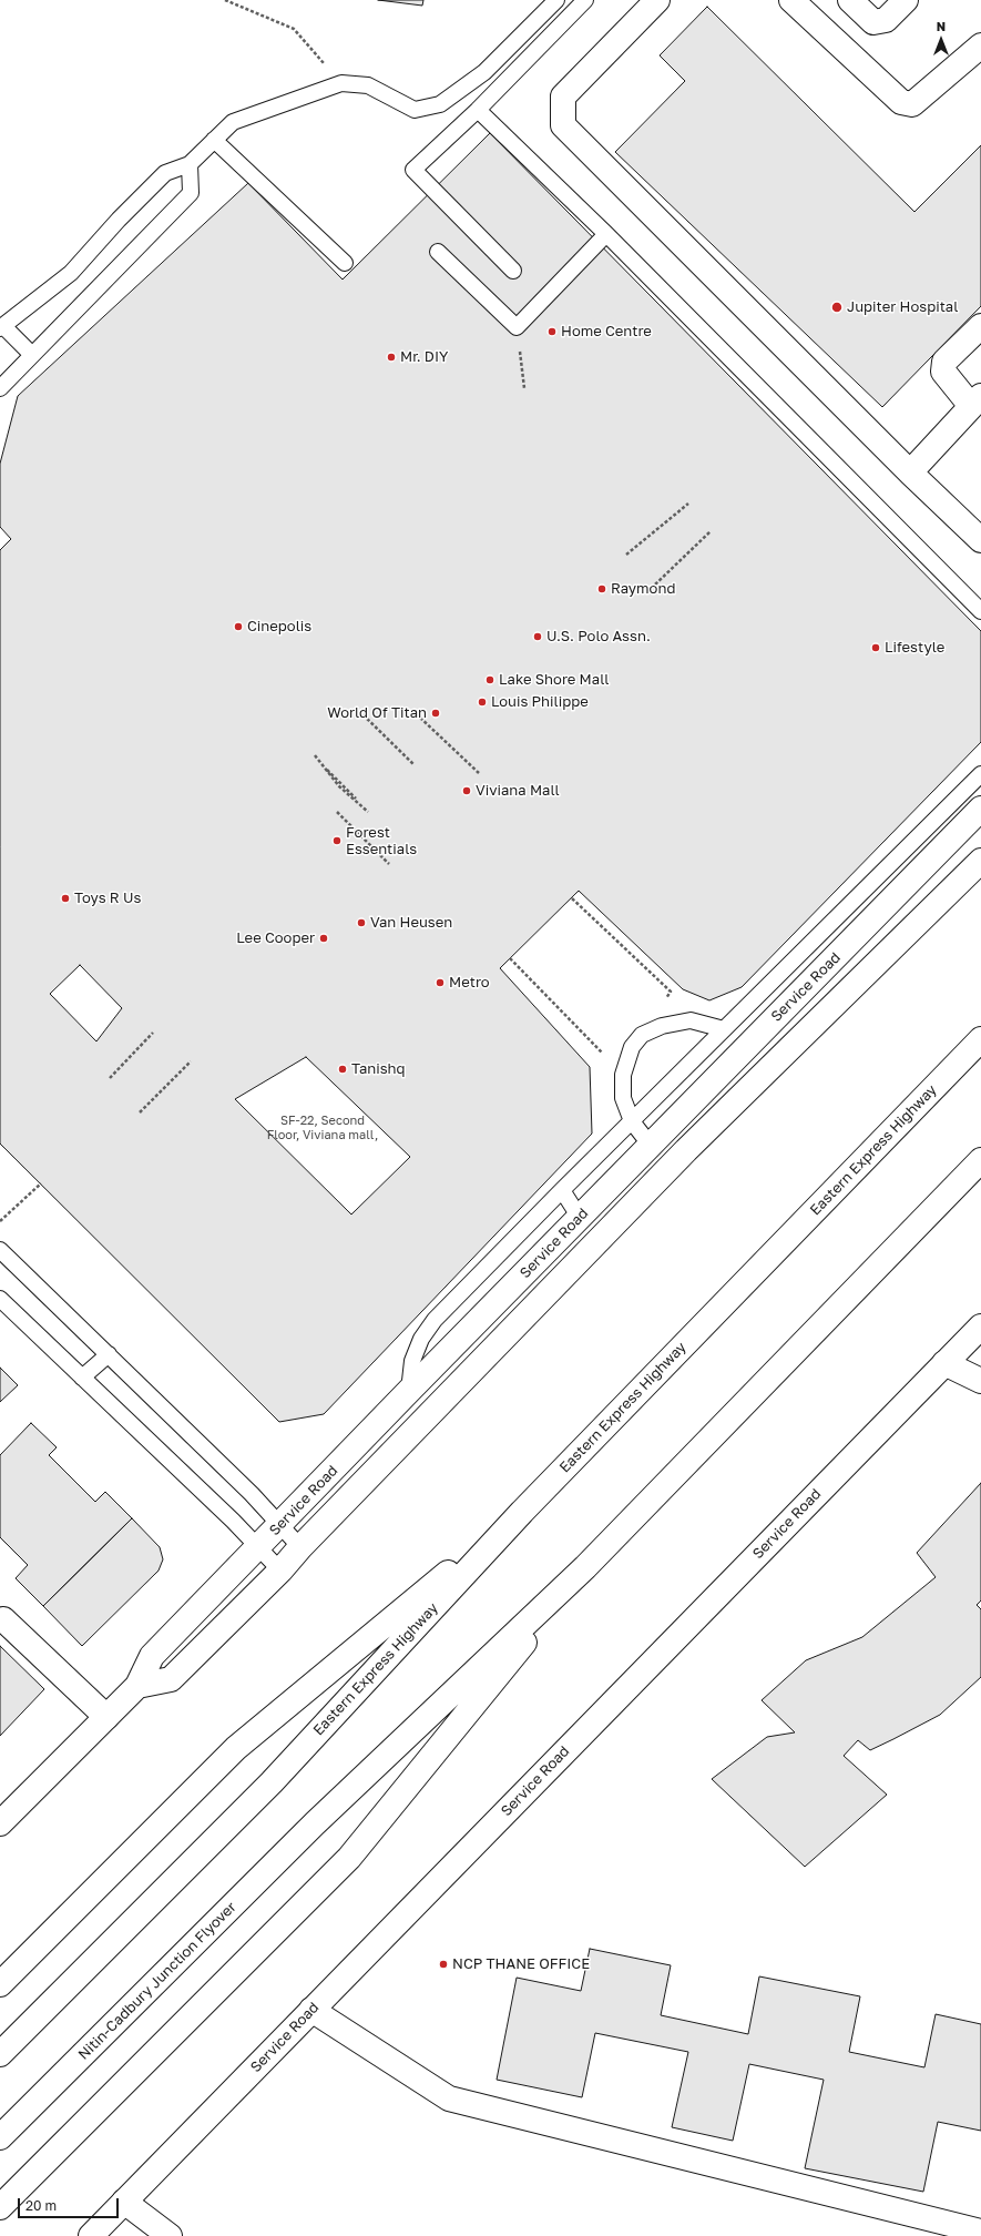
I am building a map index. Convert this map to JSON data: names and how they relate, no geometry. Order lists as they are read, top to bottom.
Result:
{
  "streets": {
    "main road": ["Service Road", "Eastern Express Highway", "Nitin-Cadbury Junction Flyover"]
  },
  "places": [
    "Jupiter Hospital",
    "Home Centre",
    "Mr. DIY",
    "Raymond",
    "Cinepolis",
    "U.S. Polo Assn.",
    "Lifestyle",
    "Lake Shore Mall",
    "Louis Philippe",
    "World Of Titan",
    "Viviana Mall",
    "Forest Essentials",
    "Toys R Us",
    "Van Heusen",
    "Lee Cooper",
    "Metro",
    "Tanishq",
    "NCP THANE OFFICE"
  ],
  "house_numbers": ["SF-22, Second Floor, Viviana mall,"],
  "scale_bar": "20 m",
  "north": "top"
}
